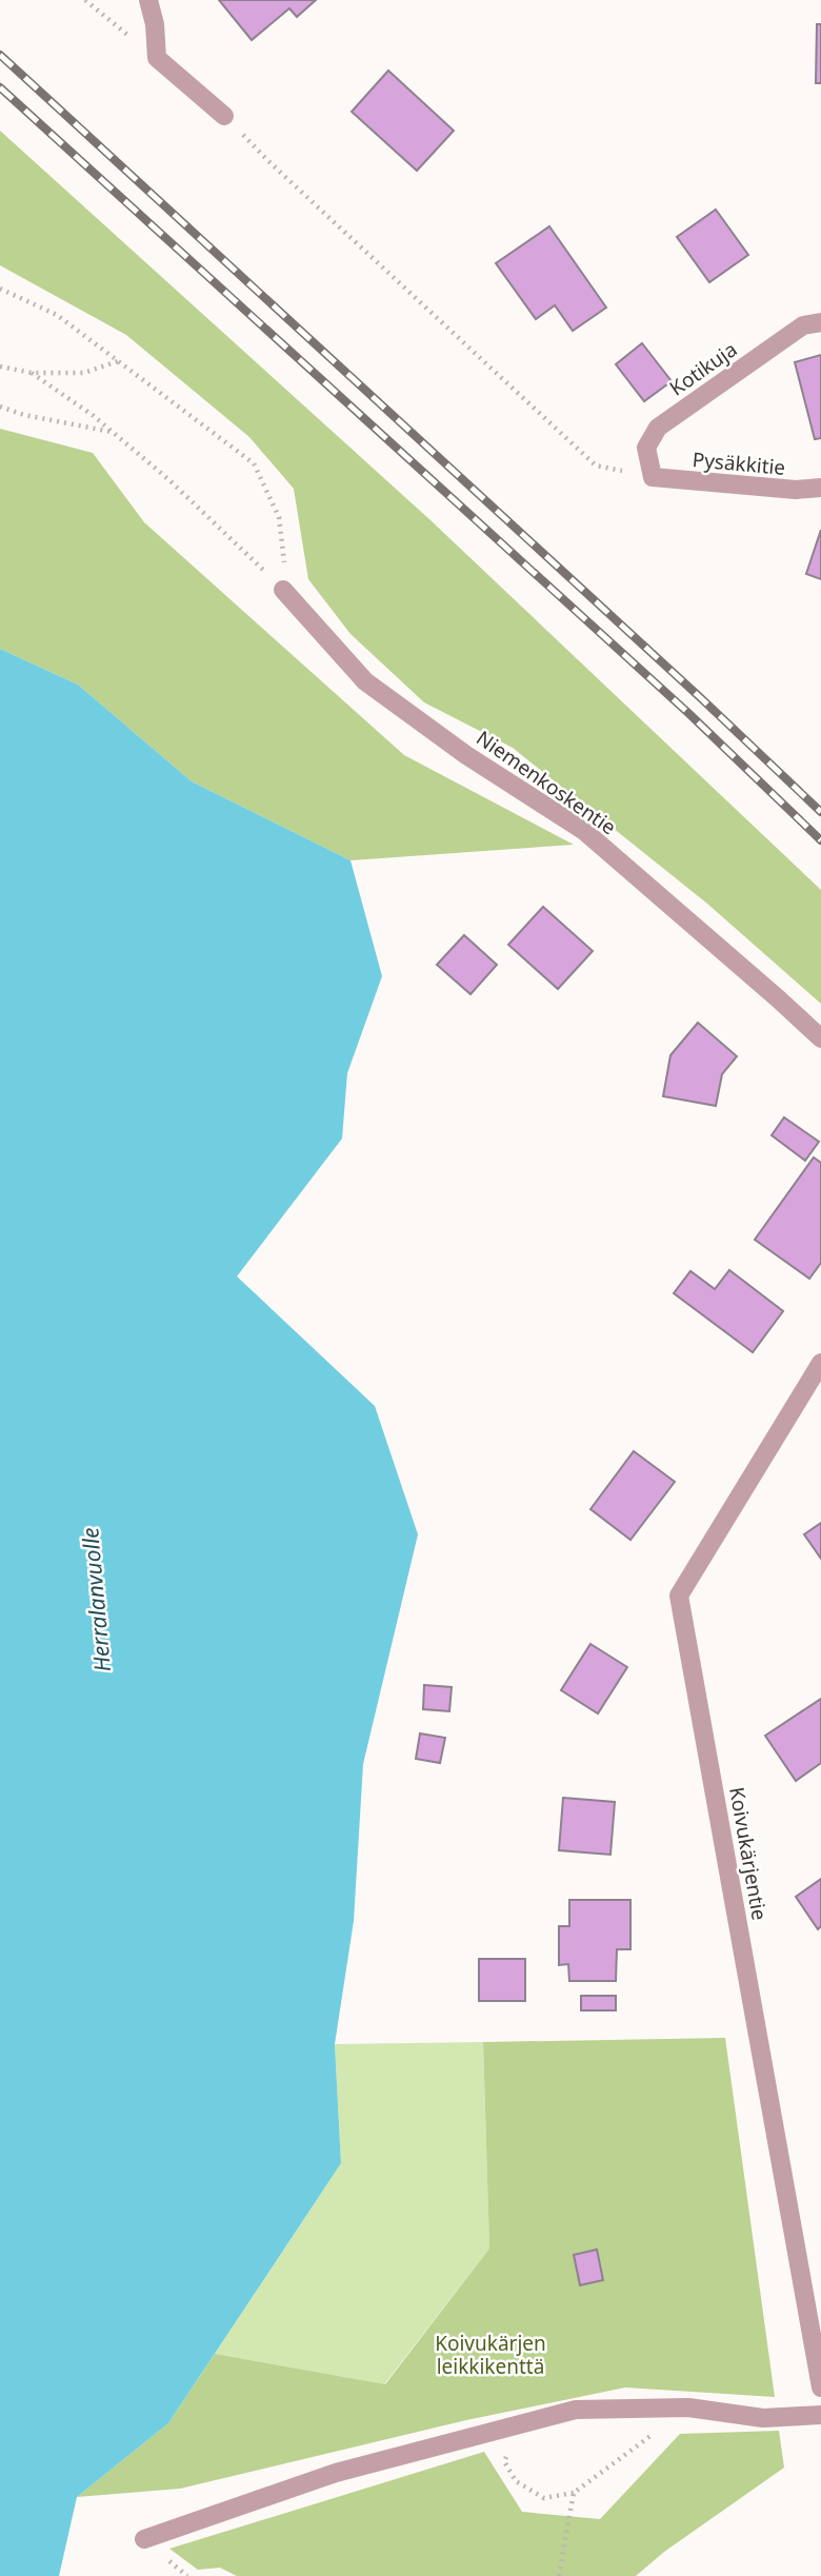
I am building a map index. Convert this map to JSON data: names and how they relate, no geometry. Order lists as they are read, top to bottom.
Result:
{
  "streets": {
    "street": [
      "Kotikuja",
      "Pysäkkitie",
      "Niemenkoskentie",
      "Koivukärjentie"
    ]
  },
  "crossings": [
    ["Kotikuja", "Pysäkkitie"]
  ],
  "water": ["Herralanvuolle"],
  "parks": ["Koivukärjen leikkikenttä"]
}
